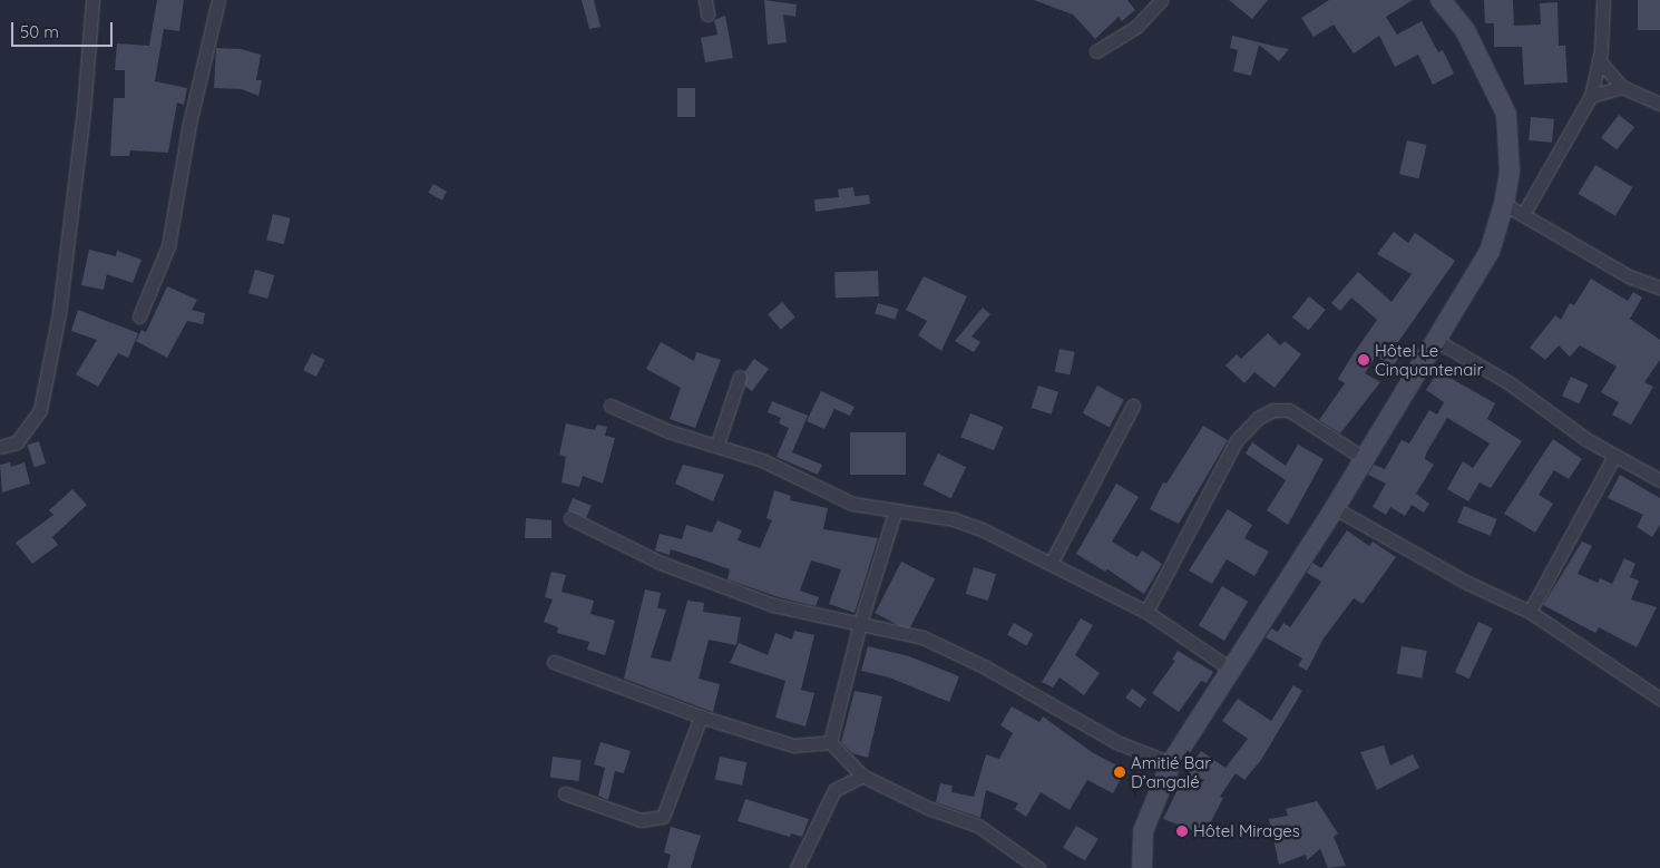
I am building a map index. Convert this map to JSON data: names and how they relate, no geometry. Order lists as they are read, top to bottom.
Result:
{
  "places": ["Hôtel Le Cinquantenair", "Amitié Bar D’angalé", "Hôtel Mirages"],
  "scale_bar": "50 m"
}
